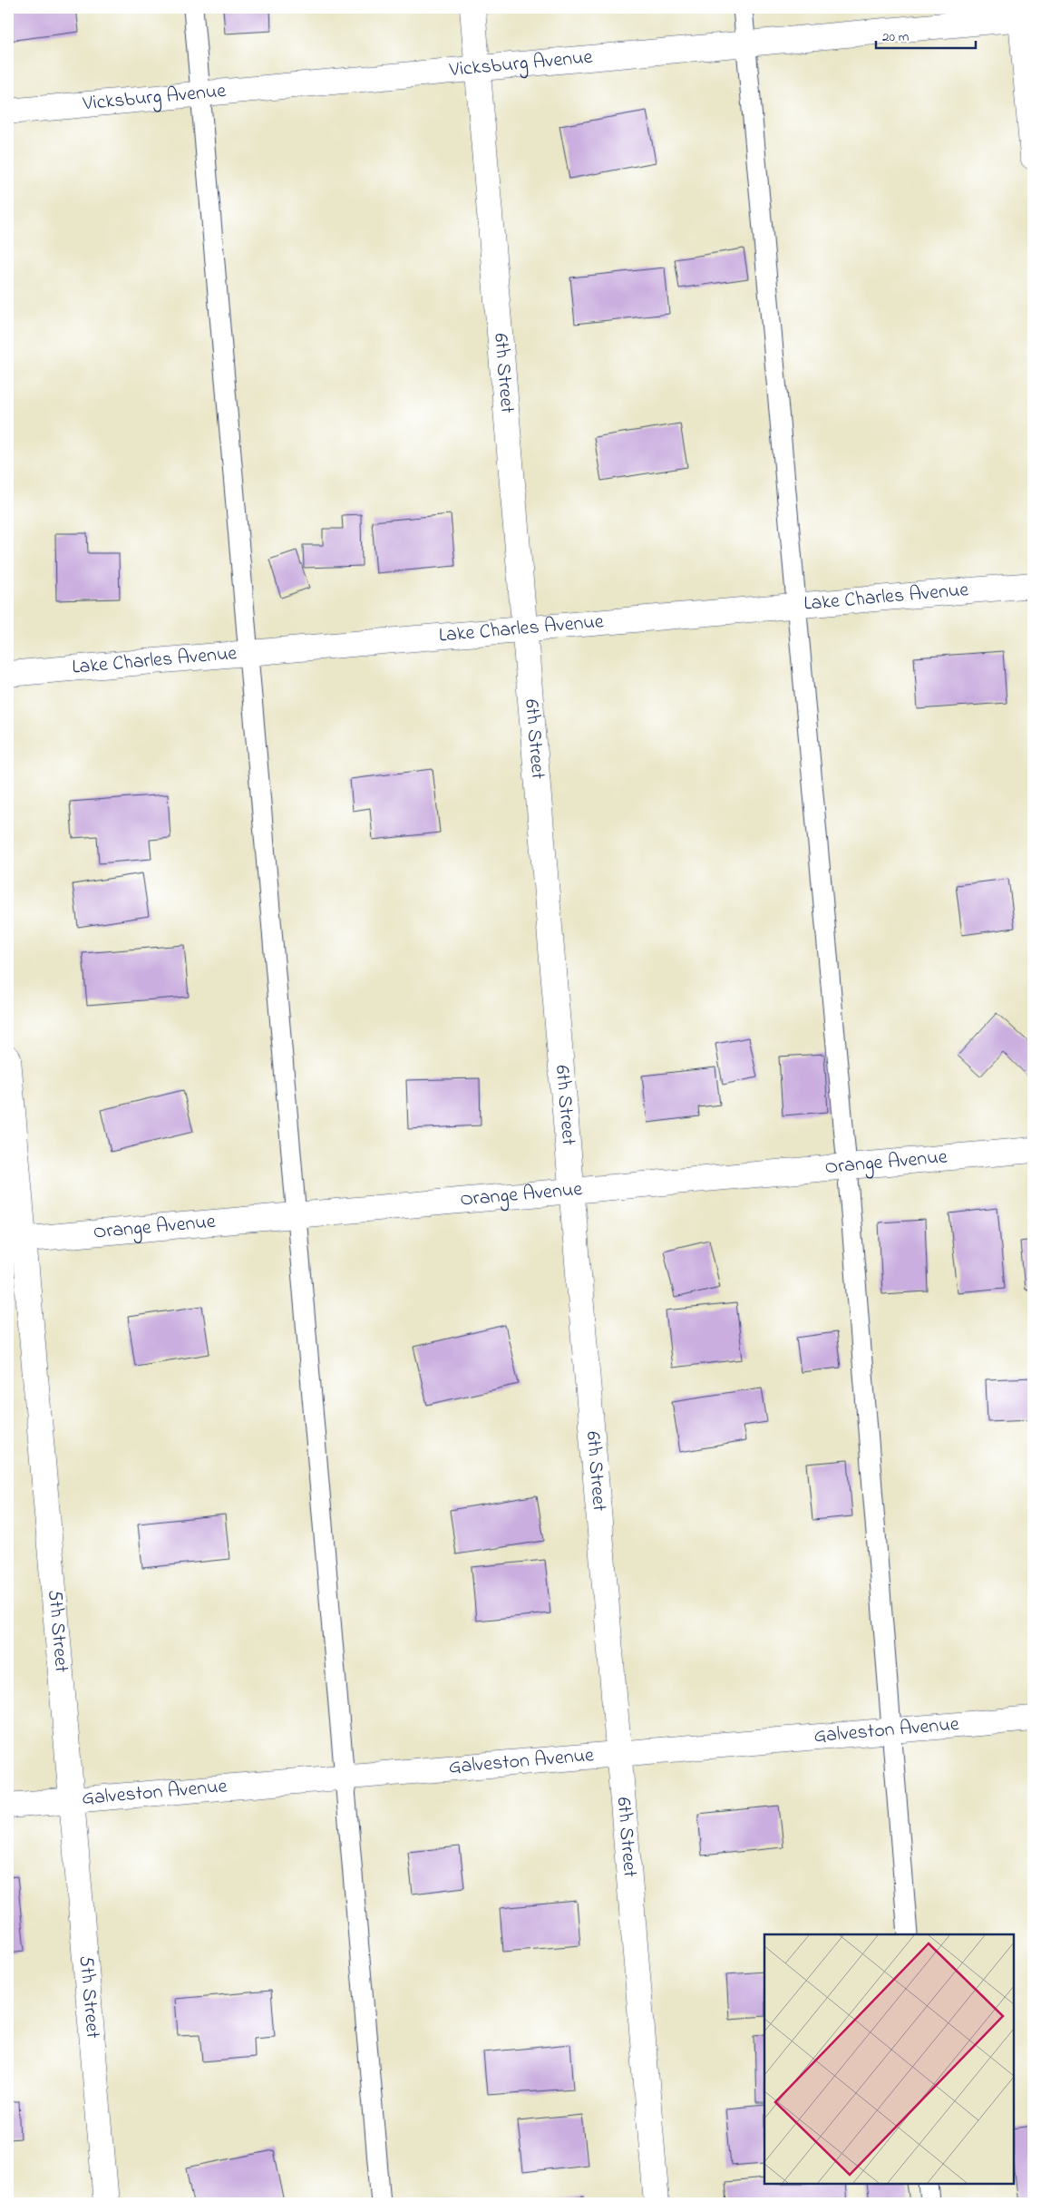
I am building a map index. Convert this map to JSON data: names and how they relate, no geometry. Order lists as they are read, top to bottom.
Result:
{
  "streets": {
    "street": [
      "Vicksburg Avenue",
      "6th Street",
      "Lake Charles Avenue",
      "Orange Avenue",
      "5th Street",
      "Galveston Avenue"
    ]
  },
  "crossings": [
    ["Vicksburg Avenue", "6th Street"],
    ["6th Street", "Lake Charles Avenue"],
    ["6th Street", "Orange Avenue"],
    ["6th Street", "Galveston Avenue"],
    ["Orange Avenue", "5th Street"],
    ["5th Street", "Galveston Avenue"]
  ],
  "scale_bar": "20 m"
}
